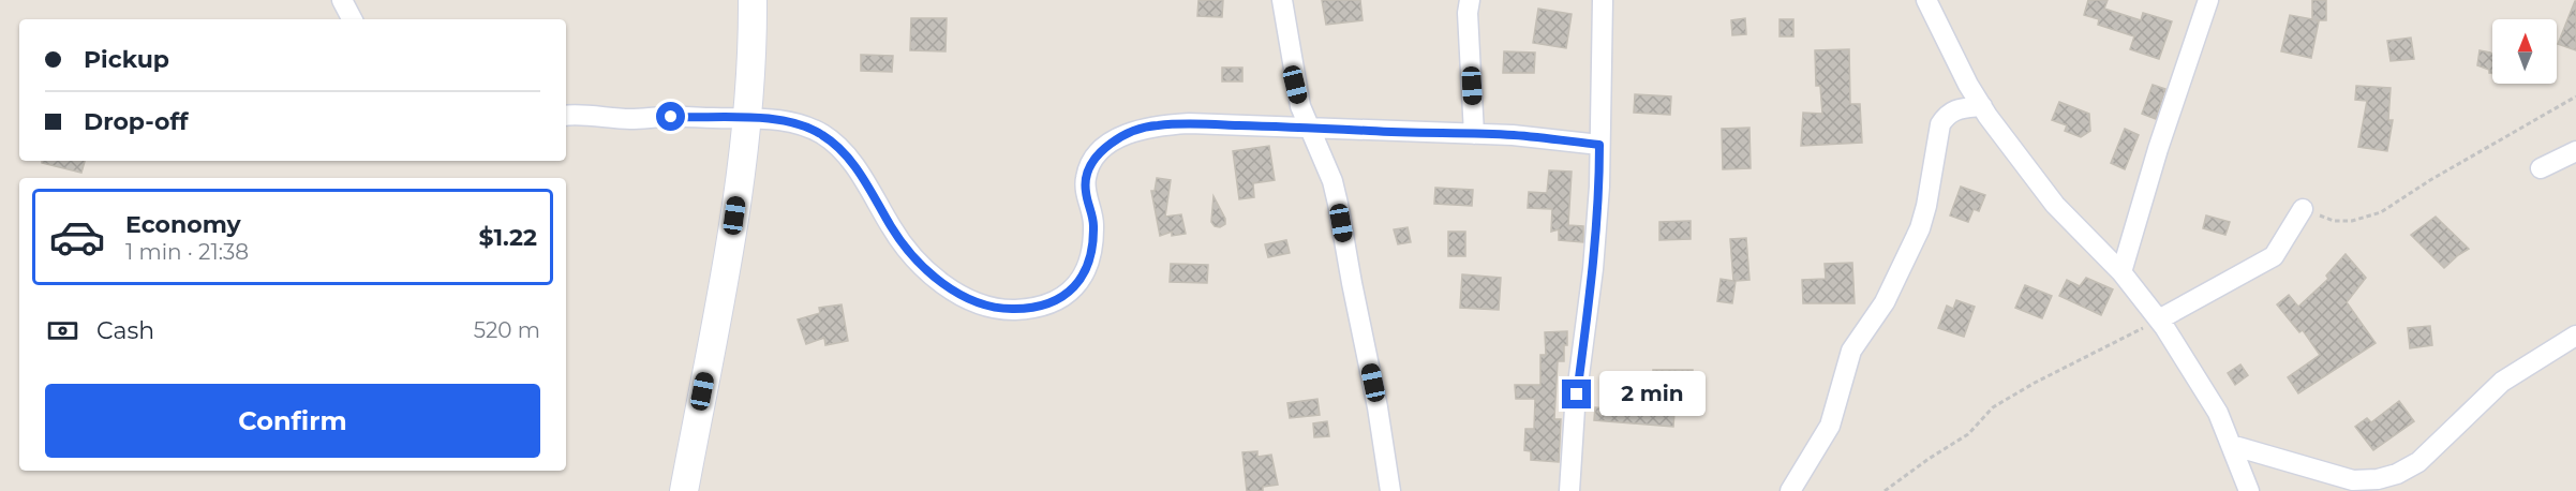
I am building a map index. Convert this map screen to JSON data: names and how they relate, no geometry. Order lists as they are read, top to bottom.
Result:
{
  "north": "top",
  "page": {
    "banner": ["Pickup", "Drop-off"],
    "list": [
      {
        "name": "Economy",
        "note": "1 min · 21:38",
        "value": "$1.22"
      }
    ],
    "pay": ["Cash", "520 m"],
    "bubble": "2 min",
    "buttons": "Confirm"
  }
}
